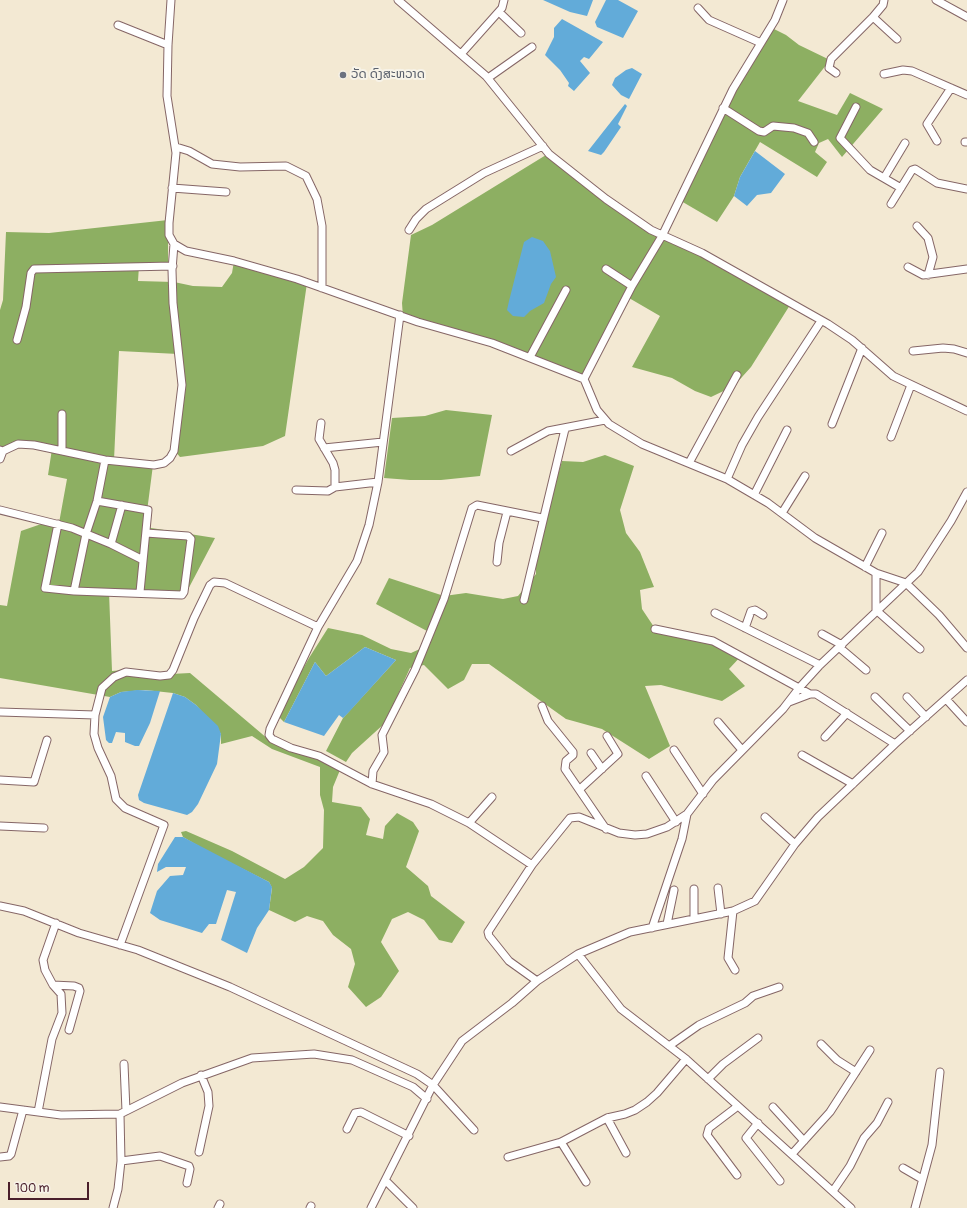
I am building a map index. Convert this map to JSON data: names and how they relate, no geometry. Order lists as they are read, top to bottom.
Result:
{
  "places": ["ວັດ ດົງສະຫວາດ"],
  "scale_bar": "100 m"
}
